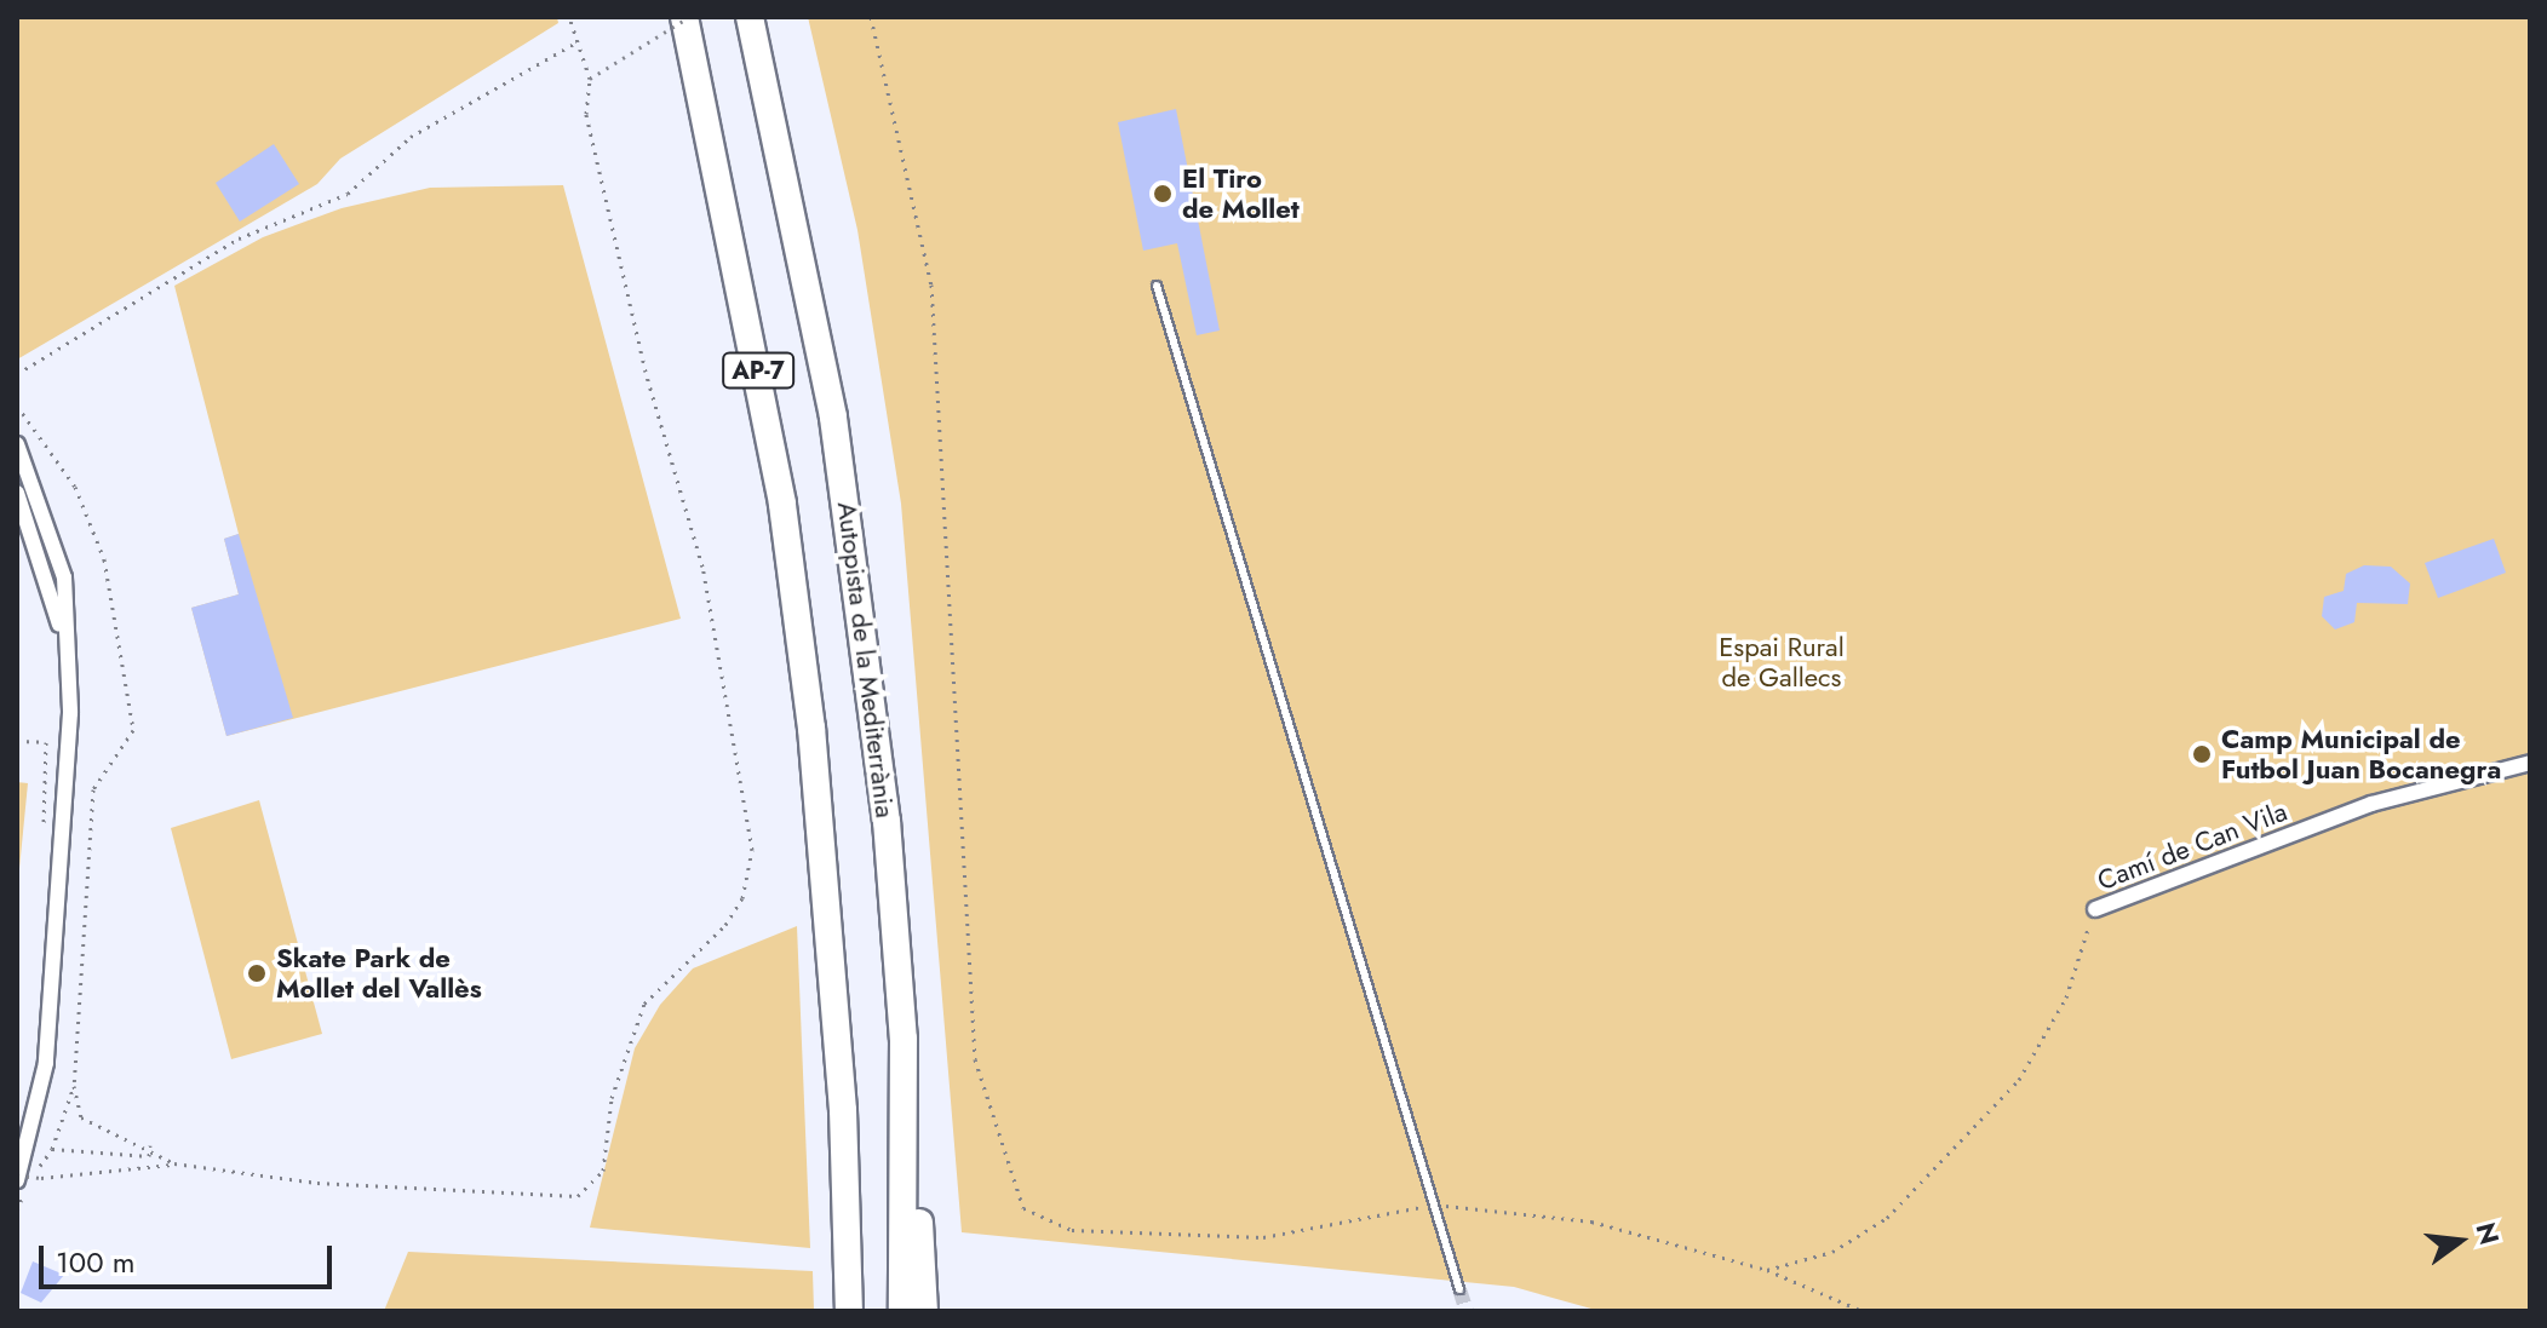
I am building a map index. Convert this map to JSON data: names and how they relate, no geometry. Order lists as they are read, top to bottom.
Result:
{
  "streets": {
    "highway": ["AP-7", "Autopista de la Mediterrània"],
    "street": ["Camí de Can Vila"]
  },
  "parks": ["Espai Rural de Gallecs"],
  "places": ["El Tiro de Mollet", "Camp Municipal de Futbol Juan Bocanegra", "Skate Park de Mollet del Vallès"],
  "scale_bar": "100 m",
  "north": "right"
}
